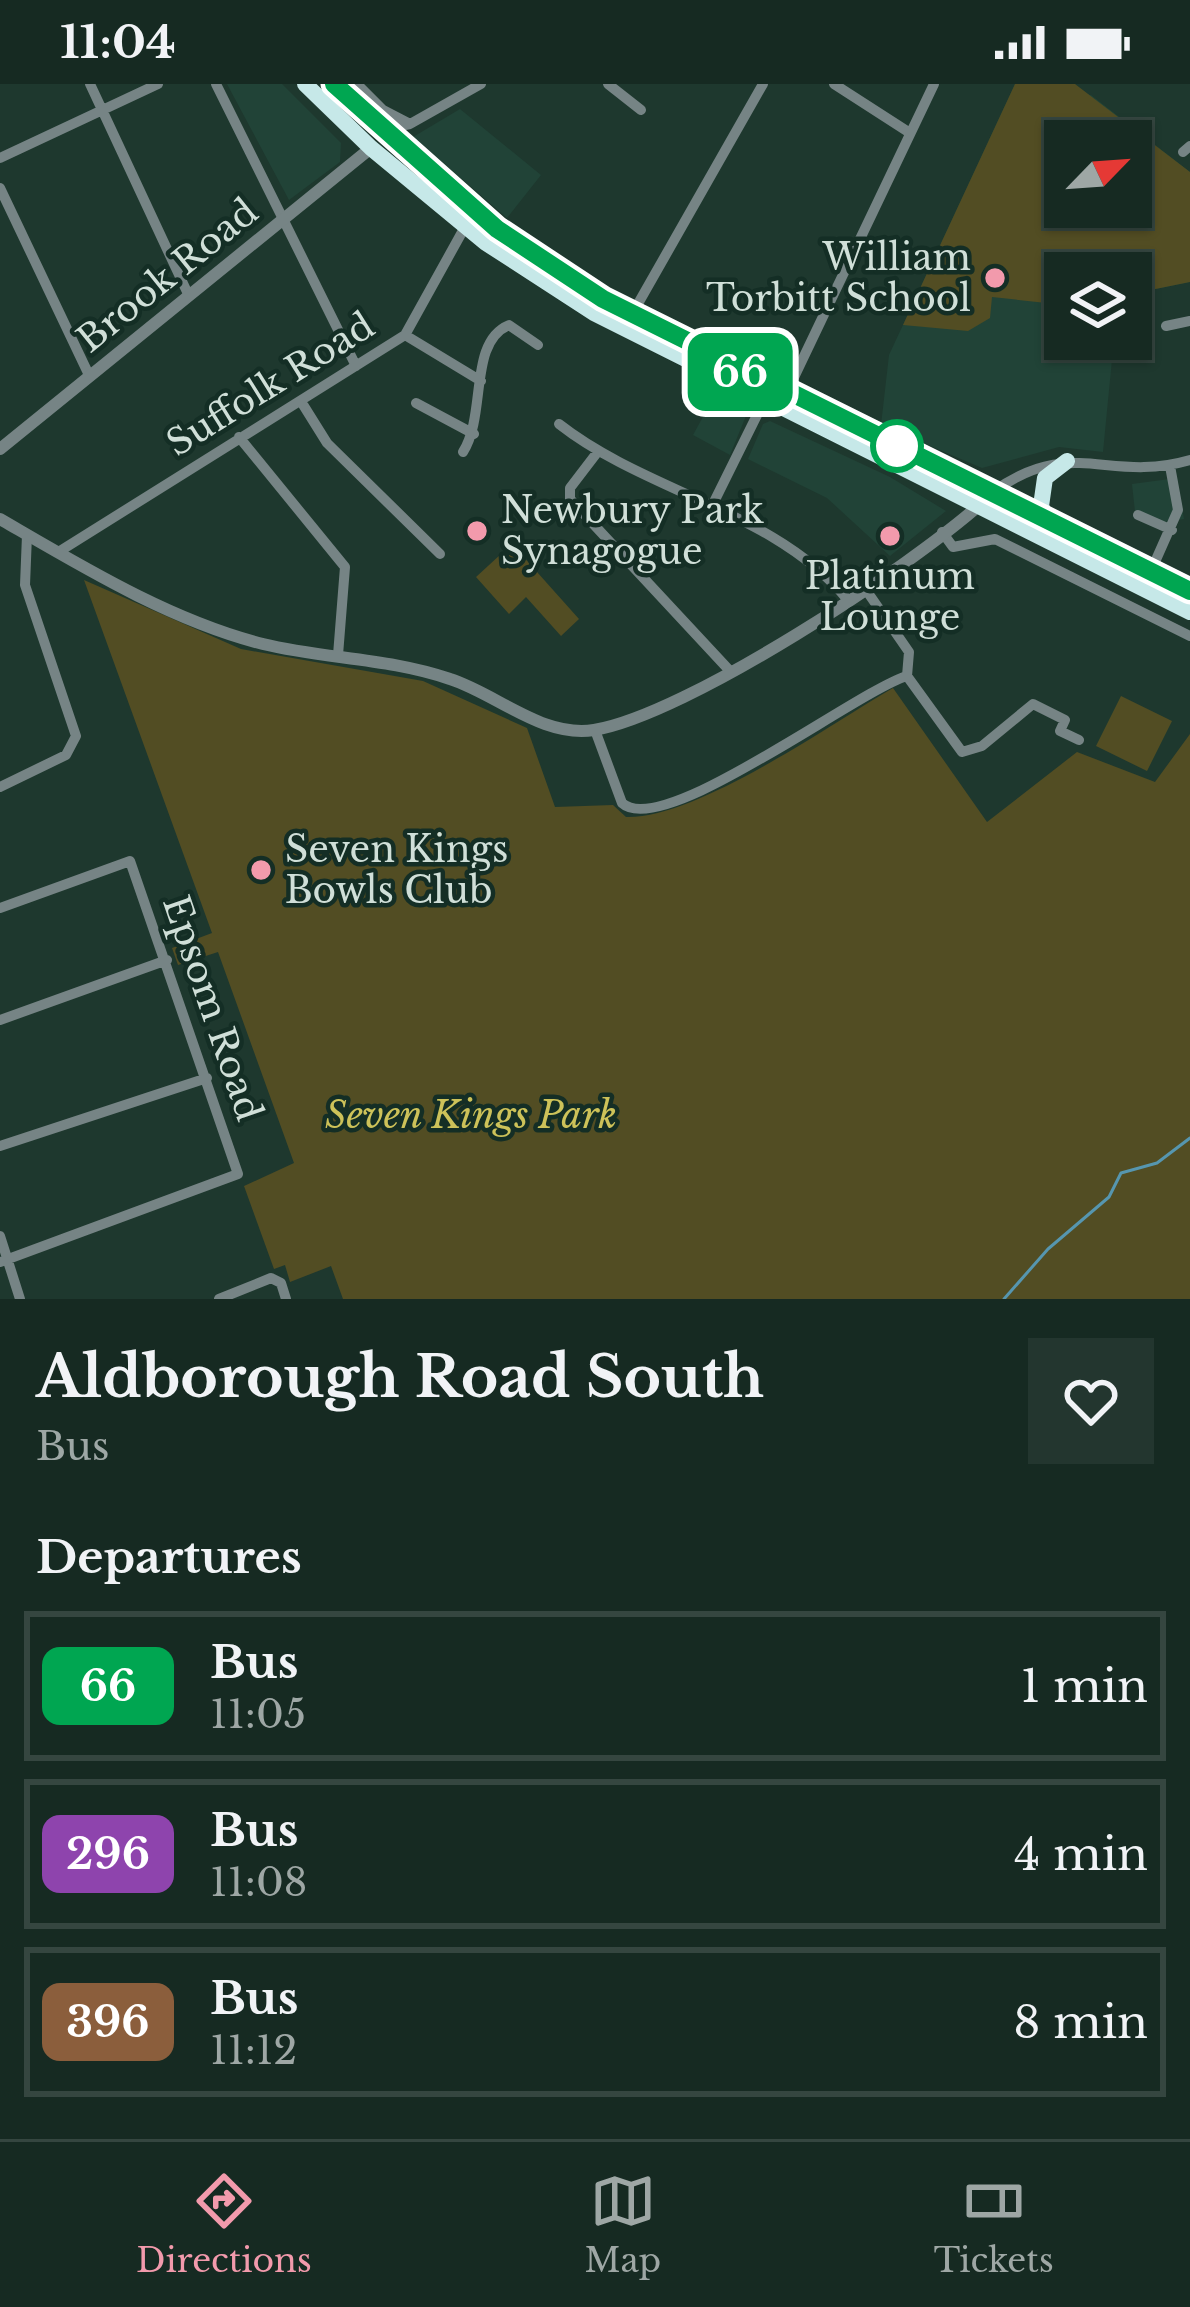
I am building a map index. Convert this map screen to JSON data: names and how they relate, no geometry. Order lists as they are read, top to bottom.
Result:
{
  "streets": {
    "street": ["Brook Road", "Suffolk Road", "Epsom Road"]
  },
  "parks": ["Seven Kings Park"],
  "places": [
    "William Torbitt School",
    "Newbury Park Synagogue",
    "Platinum Lounge",
    "Seven Kings Bowls Club"
  ],
  "lines": ["bus line 66"],
  "north": "top right",
  "page": {
    "status": "11:04",
    "on_map": "66",
    "heading": [
      ["Aldborough Road South", "Bus"],
      "Departures"
    ],
    "list": [
      {
        "mark": "66",
        "name": "Bus",
        "note": "11:05",
        "value": "1 min"
      },
      {
        "mark": "296",
        "name": "Bus",
        "note": "11:08",
        "value": "4 min"
      },
      {
        "mark": "396",
        "name": "Bus",
        "note": "11:12",
        "value": "8 min"
      }
    ],
    "tabs": ["Directions", "Map", "Tickets"]
  }
}
